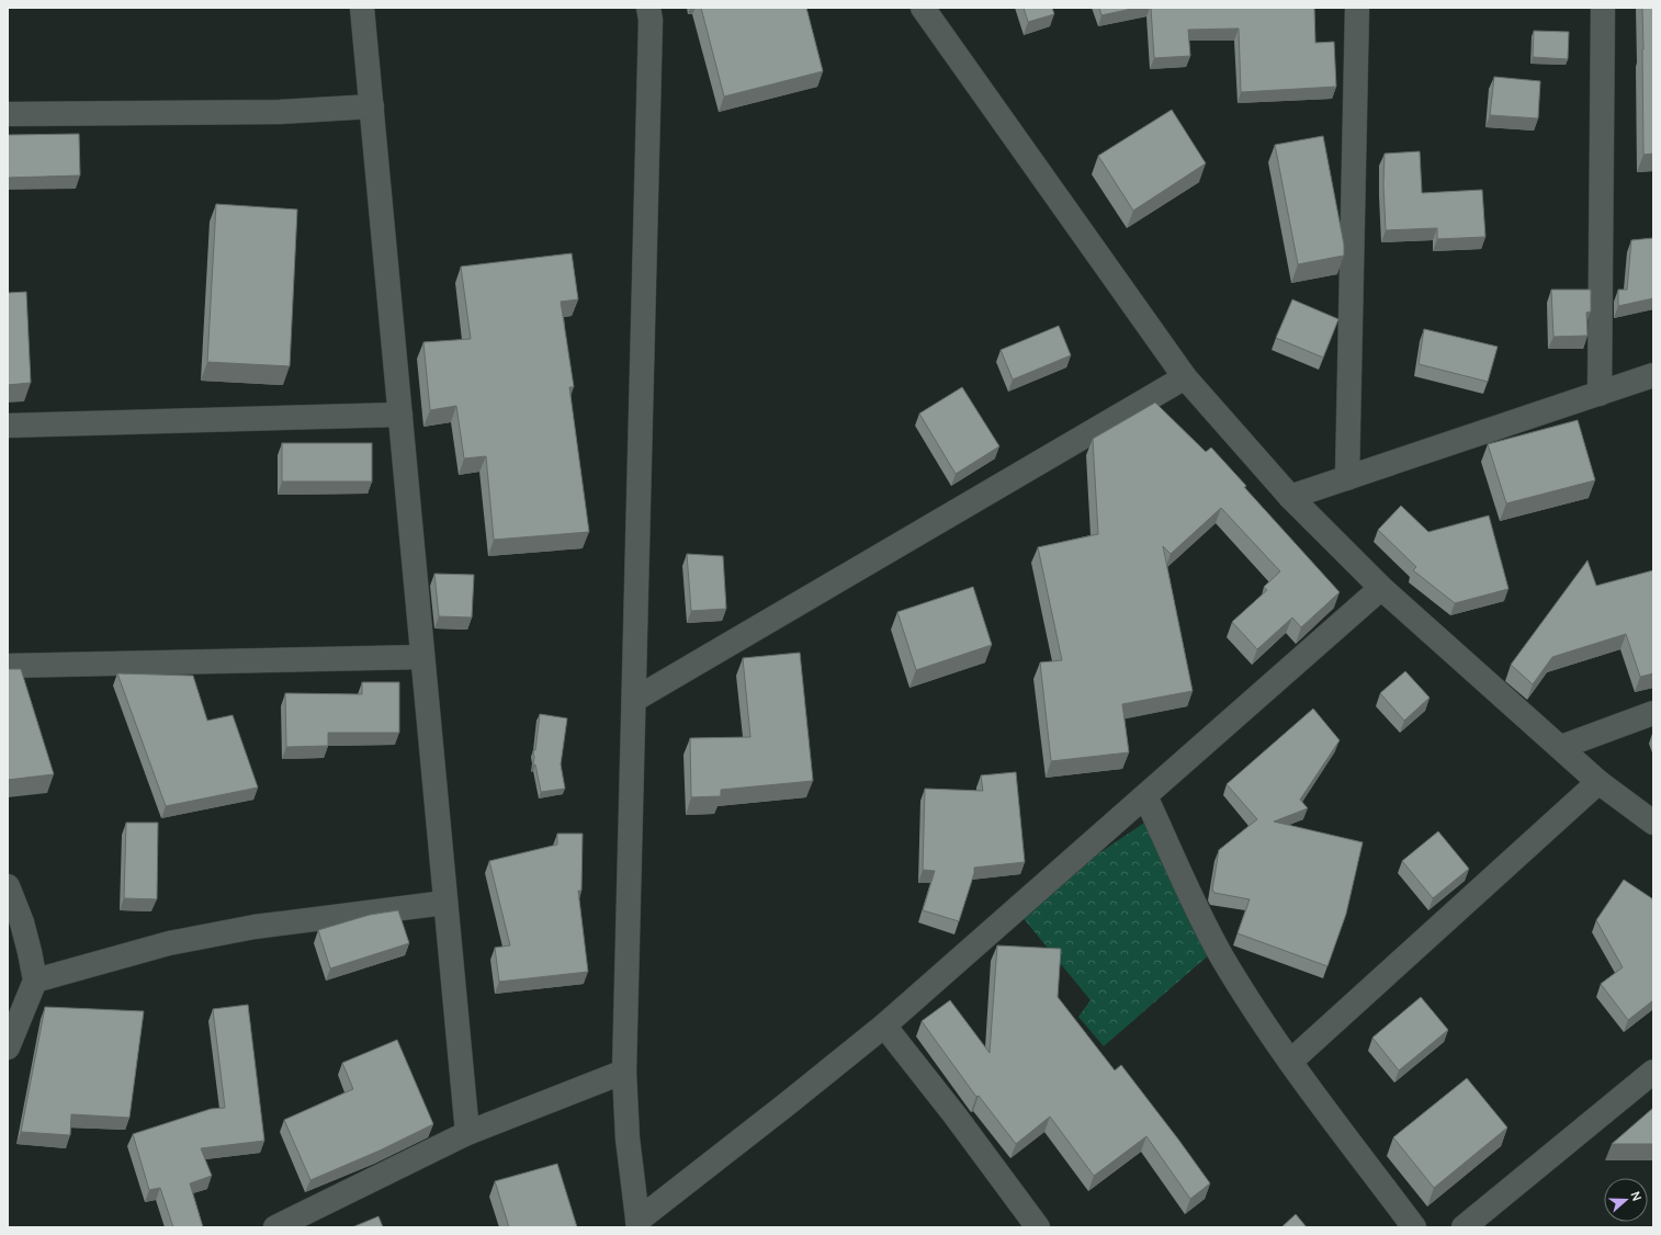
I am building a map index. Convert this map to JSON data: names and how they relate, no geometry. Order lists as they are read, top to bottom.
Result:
{
  "north": "right"
}
